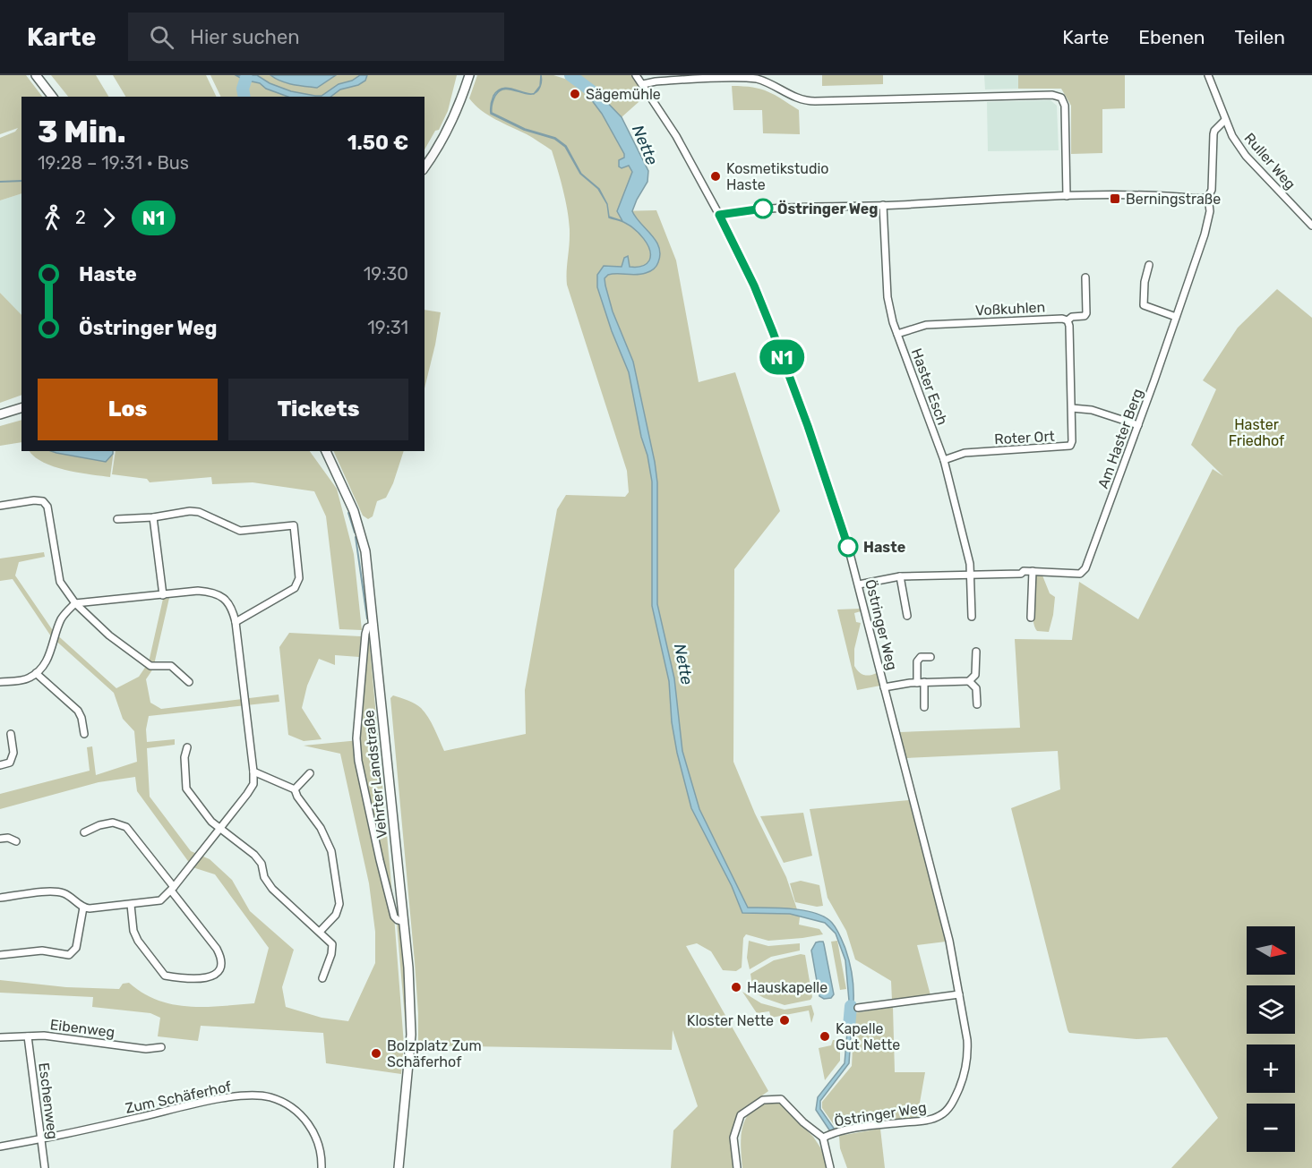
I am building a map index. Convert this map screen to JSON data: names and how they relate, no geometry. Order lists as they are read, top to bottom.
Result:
{
  "streets": {
    "main road": ["Vehrter Landstraße"],
    "street": [
      "Ruller Weg",
      "Voßkuhlen",
      "Haster Esch",
      "Roter Ort",
      "Am Haster Berg",
      "Östringer Weg",
      "Eibenweg",
      "Zum Schäferhof",
      "Eschenweg"
    ]
  },
  "crossings": [
    ["Ruller Weg", "Am Haster Berg"],
    ["Voßkuhlen", "Haster Esch"],
    ["Voßkuhlen", "Roter Ort"],
    ["Haster Esch", "Roter Ort"],
    ["Eibenweg", "Eschenweg"],
    ["Zum Schäferhof", "Eschenweg"]
  ],
  "water": ["Nette"],
  "parks": ["Haster Friedhof"],
  "places": {
    "other": [
      "Sägemühle",
      "Kosmetikstudio Haste",
      "Östringer Weg",
      "Haste",
      "Hauskapelle",
      "Kloster Nette",
      "Kapelle Gut Nette",
      "Bolzplatz Zum Schäferhof"
    ],
    "transit": ["Berningstraße"]
  },
  "lines": ["bus line N1"],
  "north": "right",
  "page": {
    "header": "Karte",
    "search": "Hier suchen",
    "nav": ["Karte", "Ebenen", "Teilen"],
    "on_map": "N1",
    "heading": ["3 Min.", "19:28 – 19:31 · Bus", "1.50 €"],
    "legs": ["2", "N1"],
    "list": [
      {
        "name": "Haste",
        "value": "19:30"
      },
      {
        "name": "Östringer Weg",
        "value": "19:31"
      }
    ],
    "buttons": ["Los", "Tickets"],
    "map_buttons": ["+", "−"]
  }
}
